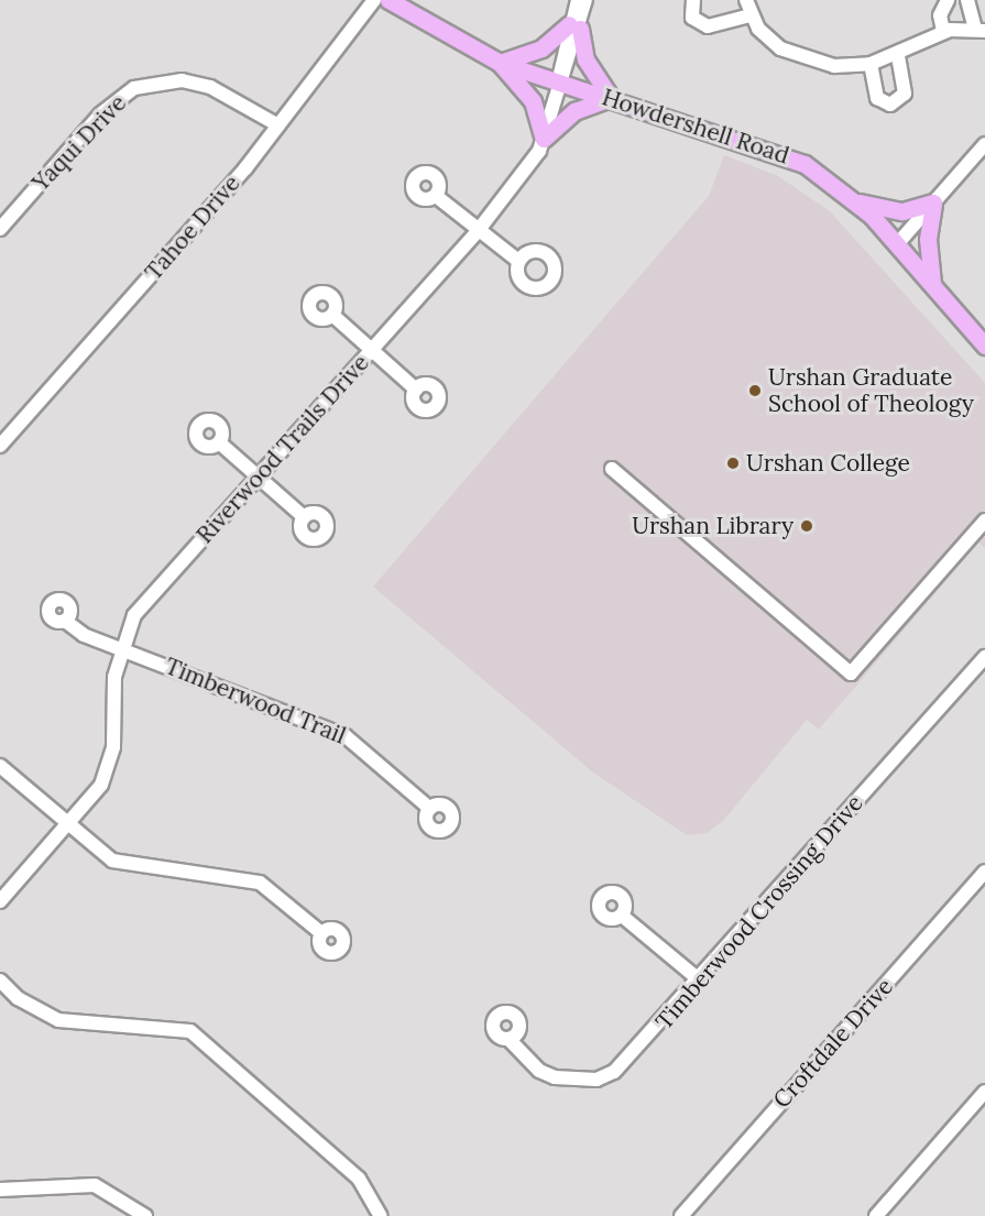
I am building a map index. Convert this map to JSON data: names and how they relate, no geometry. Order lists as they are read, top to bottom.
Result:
{
  "streets": {
    "main road": ["Howdershell Road"],
    "street": [
      "Yaqui Drive",
      "Tahoe Drive",
      "Riverwood Trails Drive",
      "Timberwood Trail",
      "Timberwood Crossing Drive",
      "Croftdale Drive"
    ]
  },
  "crossings": [
    ["Howdershell Road", "Riverwood Trails Drive"],
    ["Yaqui Drive", "Tahoe Drive"],
    ["Riverwood Trails Drive", "Timberwood Trail"]
  ],
  "places": ["Urshan Graduate School of Theology", "Urshan College", "Urshan Library"]
}
